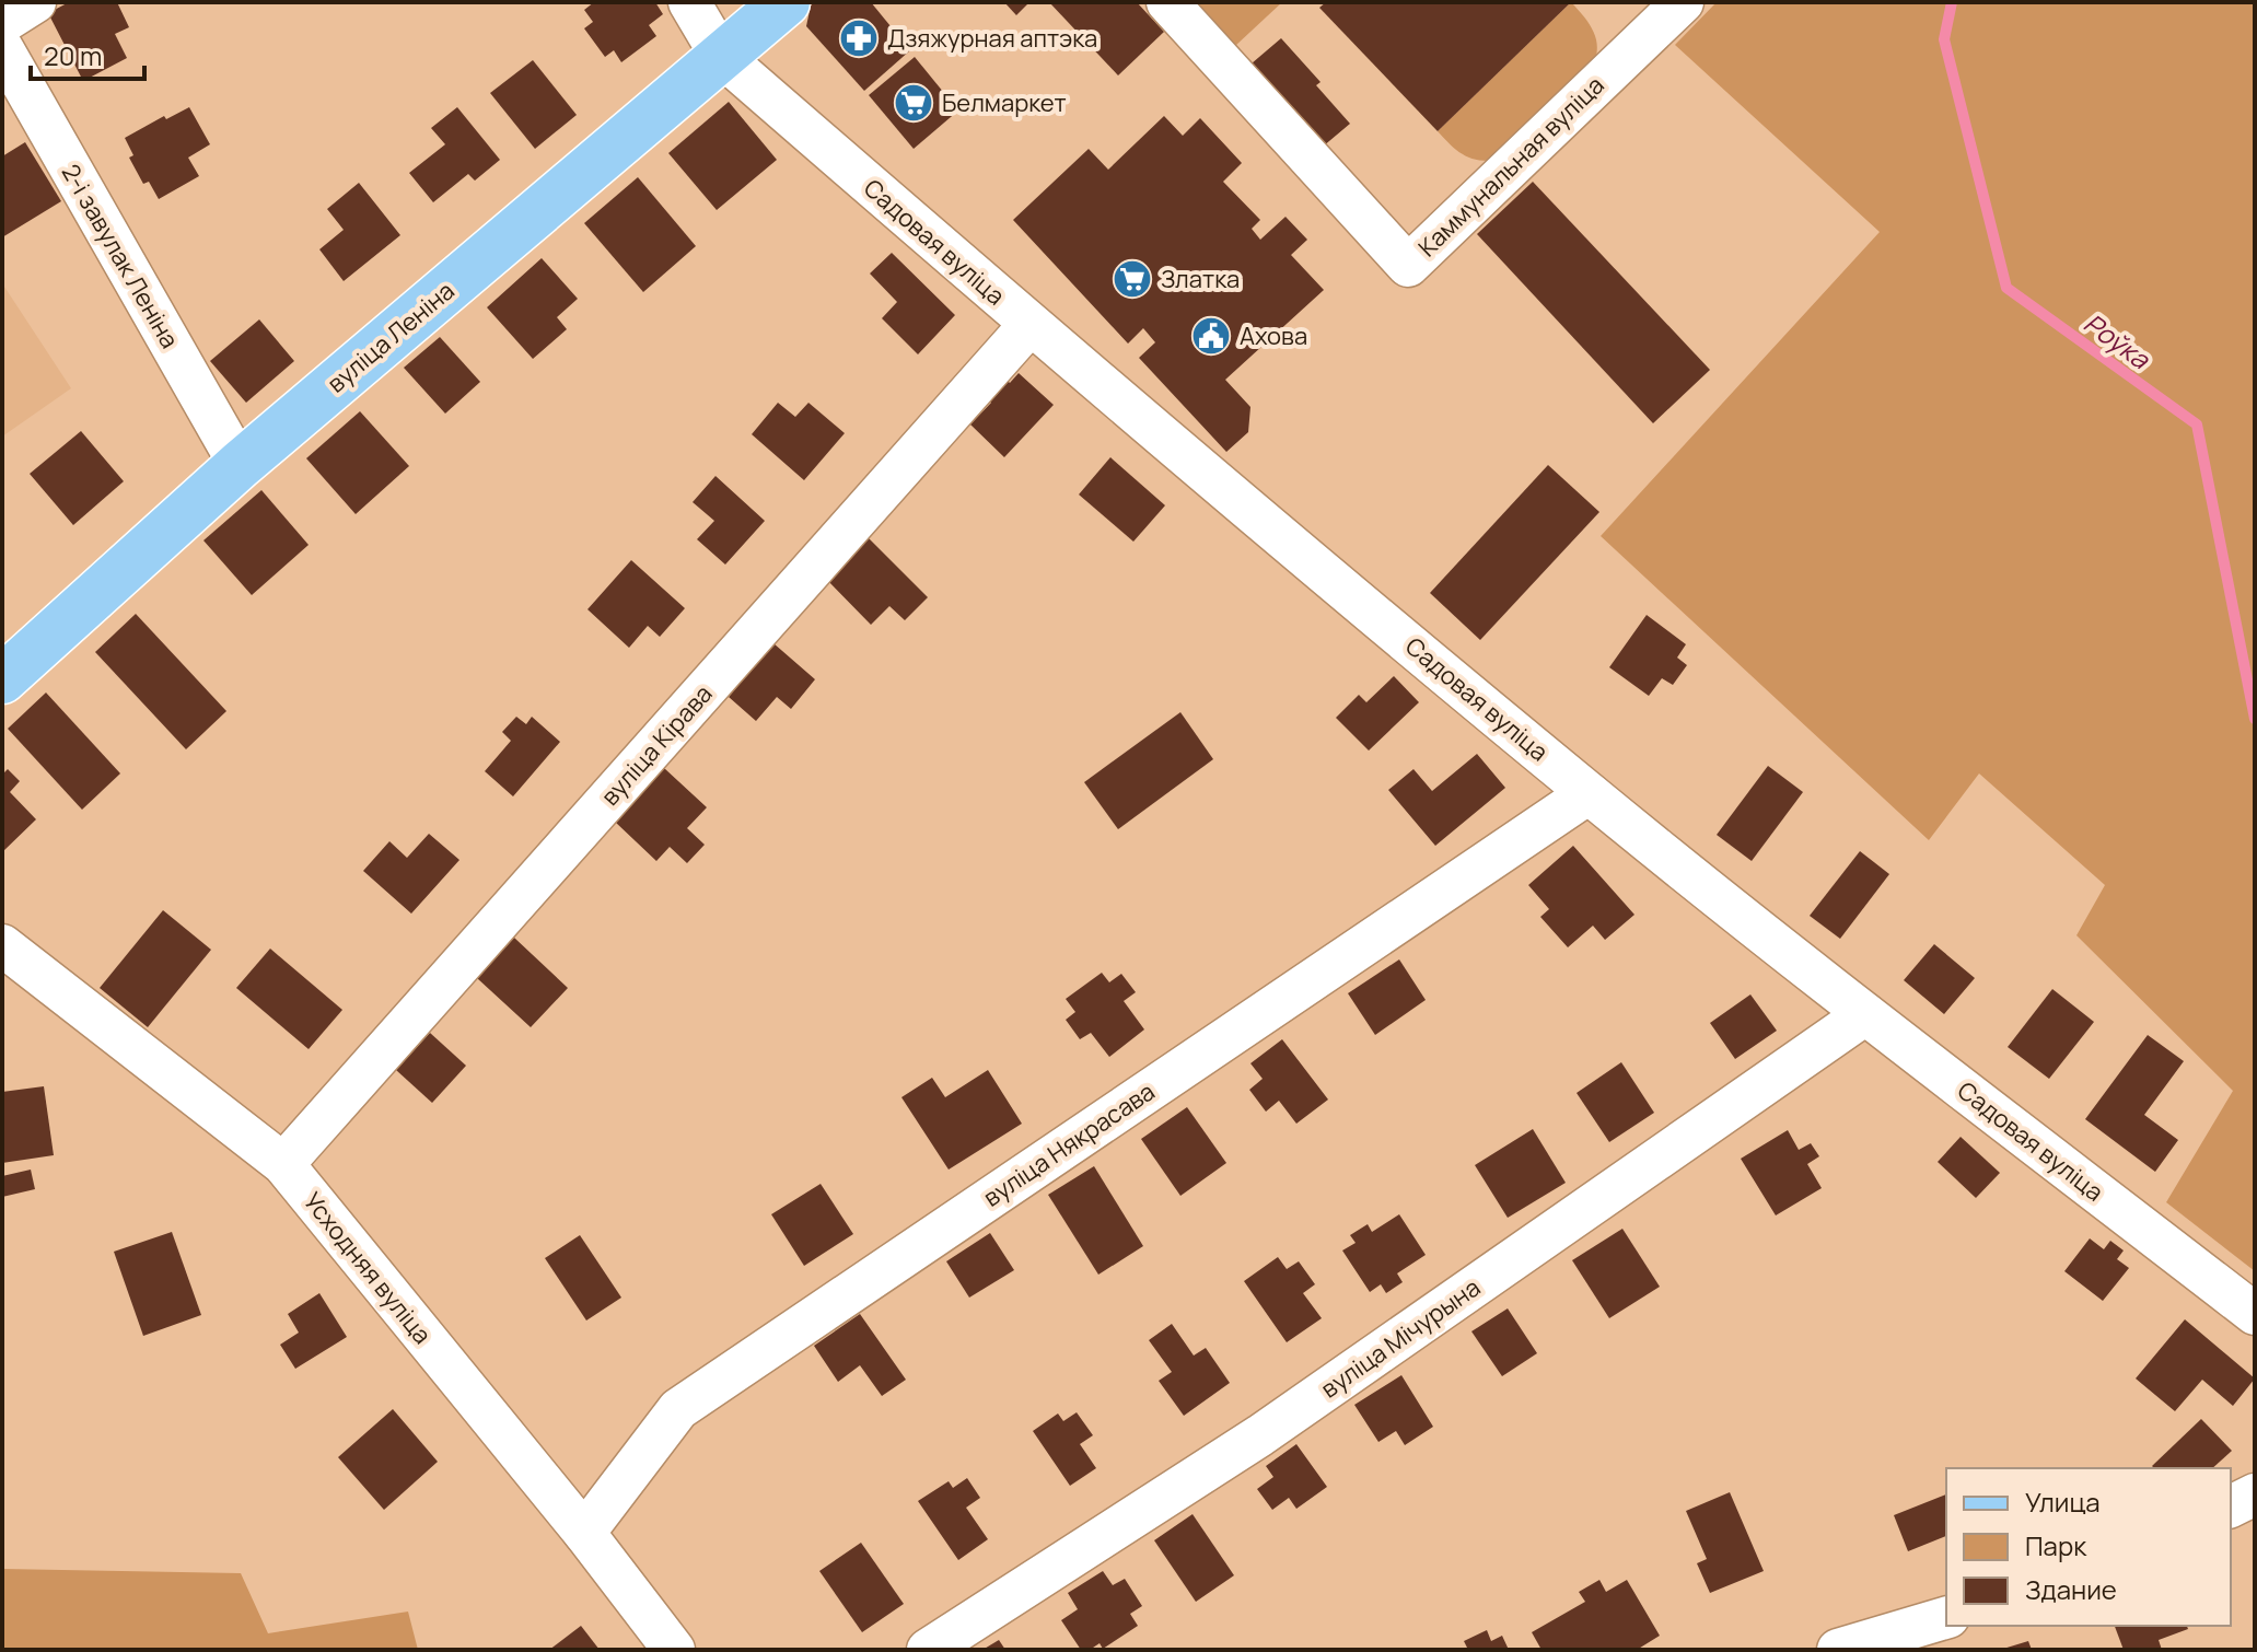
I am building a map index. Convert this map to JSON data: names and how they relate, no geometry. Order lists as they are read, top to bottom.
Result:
{
  "streets": {
    "main road": ["вуліца Леніна"],
    "street": [
      "Каммунальная вуліца",
      "Садовая вуліца",
      "2-і завулак Леніна",
      "вуліца Кірава",
      "вуліца Някрасава",
      "Усходняя вуліца",
      "вуліца Мічурына"
    ]
  },
  "crossings": [
    ["Садовая вуліца", "вуліца Леніна"],
    ["Садовая вуліца", "вуліца Кірава"],
    ["Садовая вуліца", "вуліца Някрасава"],
    ["Садовая вуліца", "вуліца Мічурына"],
    ["2-і завулак Леніна", "вуліца Леніна"],
    ["вуліца Кірава", "Усходняя вуліца"],
    ["вуліца Някрасава", "Усходняя вуліца"]
  ],
  "water": ["Роўка"],
  "places": {
    "pharmacy": ["Дзяжурная аптэка"],
    "supermarket": ["Белмаркет", "Златка"],
    "public building": ["Ахова"]
  },
  "legend": ["Улица", "Парк", "Здание"],
  "scale_bar": "20 m"
}
